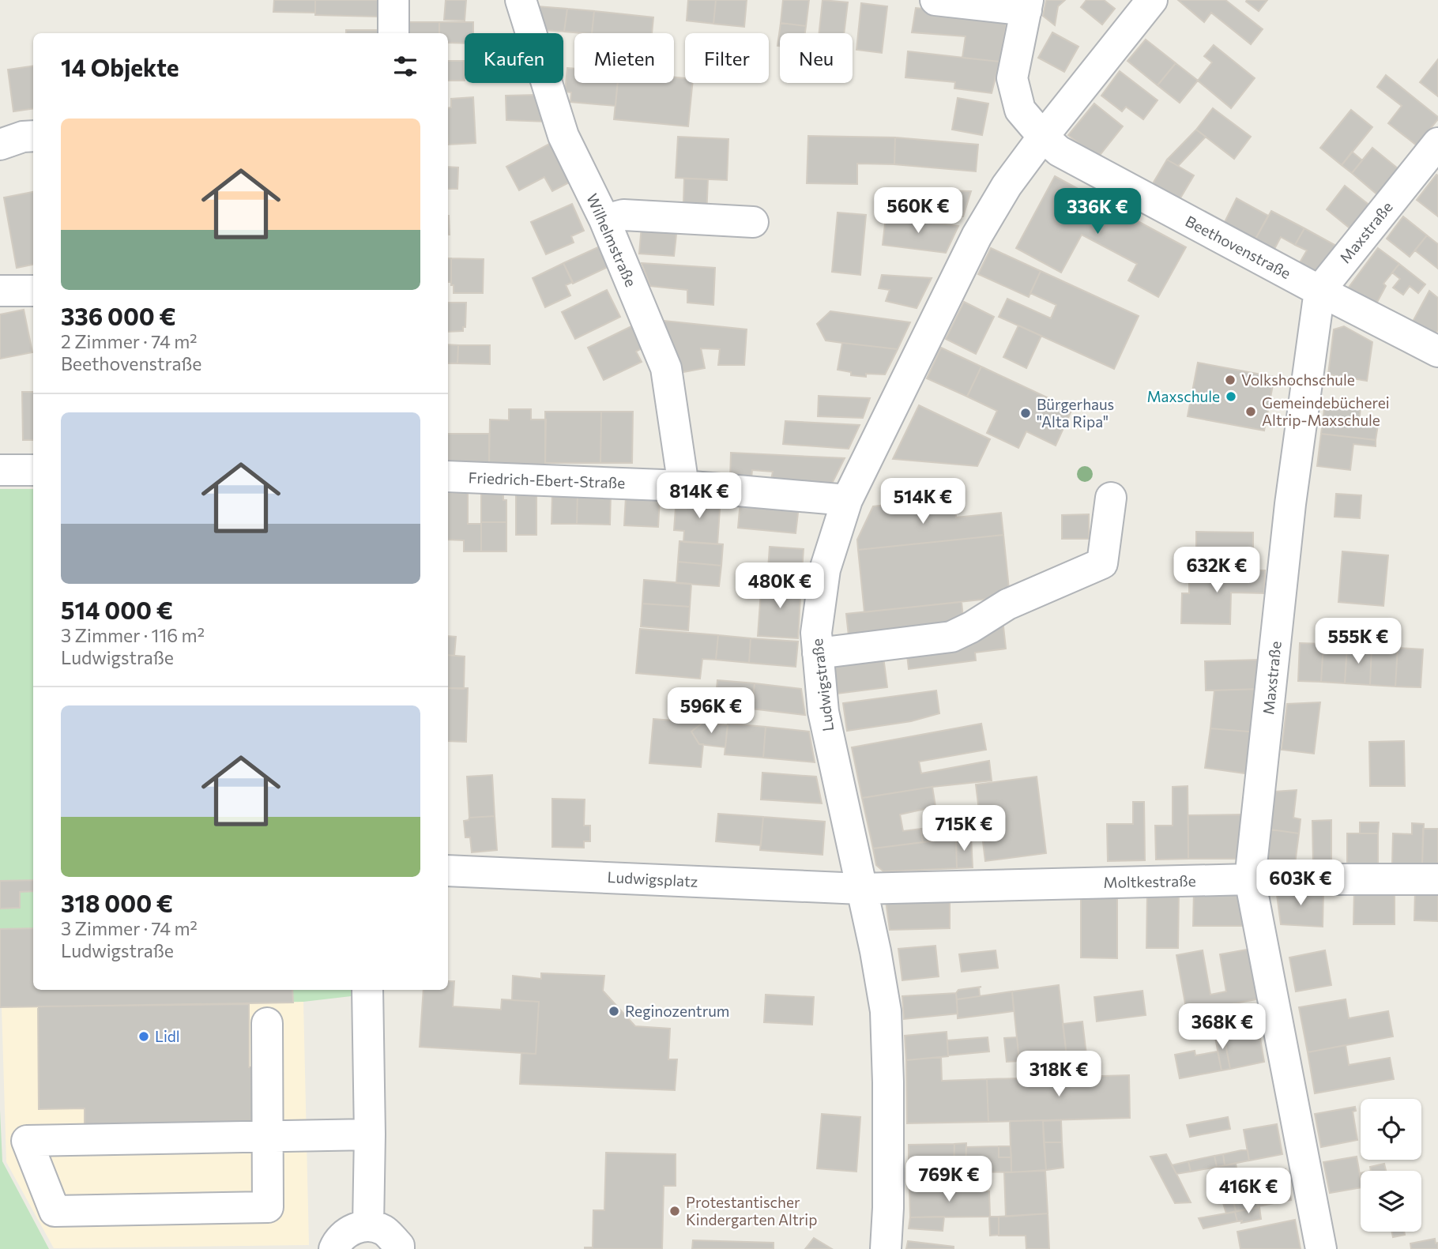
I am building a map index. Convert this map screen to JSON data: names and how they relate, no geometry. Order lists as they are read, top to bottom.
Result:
{
  "streets": {
    "street": [
      "Maxstraße",
      "Wilhelmstraße",
      "Beethovenstraße",
      "Friedrich-Ebert-Straße",
      "Ludwigstraße",
      "Ludwigsplatz",
      "Moltkestraße"
    ]
  },
  "crossings": [
    ["Maxstraße", "Beethovenstraße"],
    ["Maxstraße", "Moltkestraße"],
    ["Wilhelmstraße", "Friedrich-Ebert-Straße"],
    ["Beethovenstraße", "Ludwigstraße"],
    ["Friedrich-Ebert-Straße", "Ludwigstraße"],
    ["Ludwigstraße", "Ludwigsplatz"],
    ["Ludwigstraße", "Moltkestraße"],
    ["Ludwigsplatz", "Moltkestraße"]
  ],
  "places": [
    "Volkshochschule",
    "Maxschule",
    "Gemeindebücherei Altrip-Maxschule",
    "Bürgerhaus \"Alta Ripa\"",
    "Reginozentrum",
    "Lidl",
    "Protestantischer Kindergarten Altrip"
  ],
  "page": {
    "chip": [
      "Kaufen",
      "Mieten",
      "Filter",
      "Neu"
    ],
    "heading": "14 Objekte",
    "list": [
      {
        "name": "336 000 €",
        "note": "2 Zimmer · 74 m² · Beethovenstraße"
      },
      {
        "name": "514 000 €",
        "note": "3 Zimmer · 116 m² · Ludwigstraße"
      },
      {
        "name": "318 000 €",
        "note": "3 Zimmer · 74 m² · Ludwigstraße"
      }
    ],
    "price": [
      "560K €",
      "336K €",
      "814K €",
      "514K €",
      "632K €",
      "480K €",
      "555K €",
      "596K €",
      "715K €",
      "603K €",
      "368K €",
      "318K €",
      "769K €",
      "416K €"
    ]
  }
}
